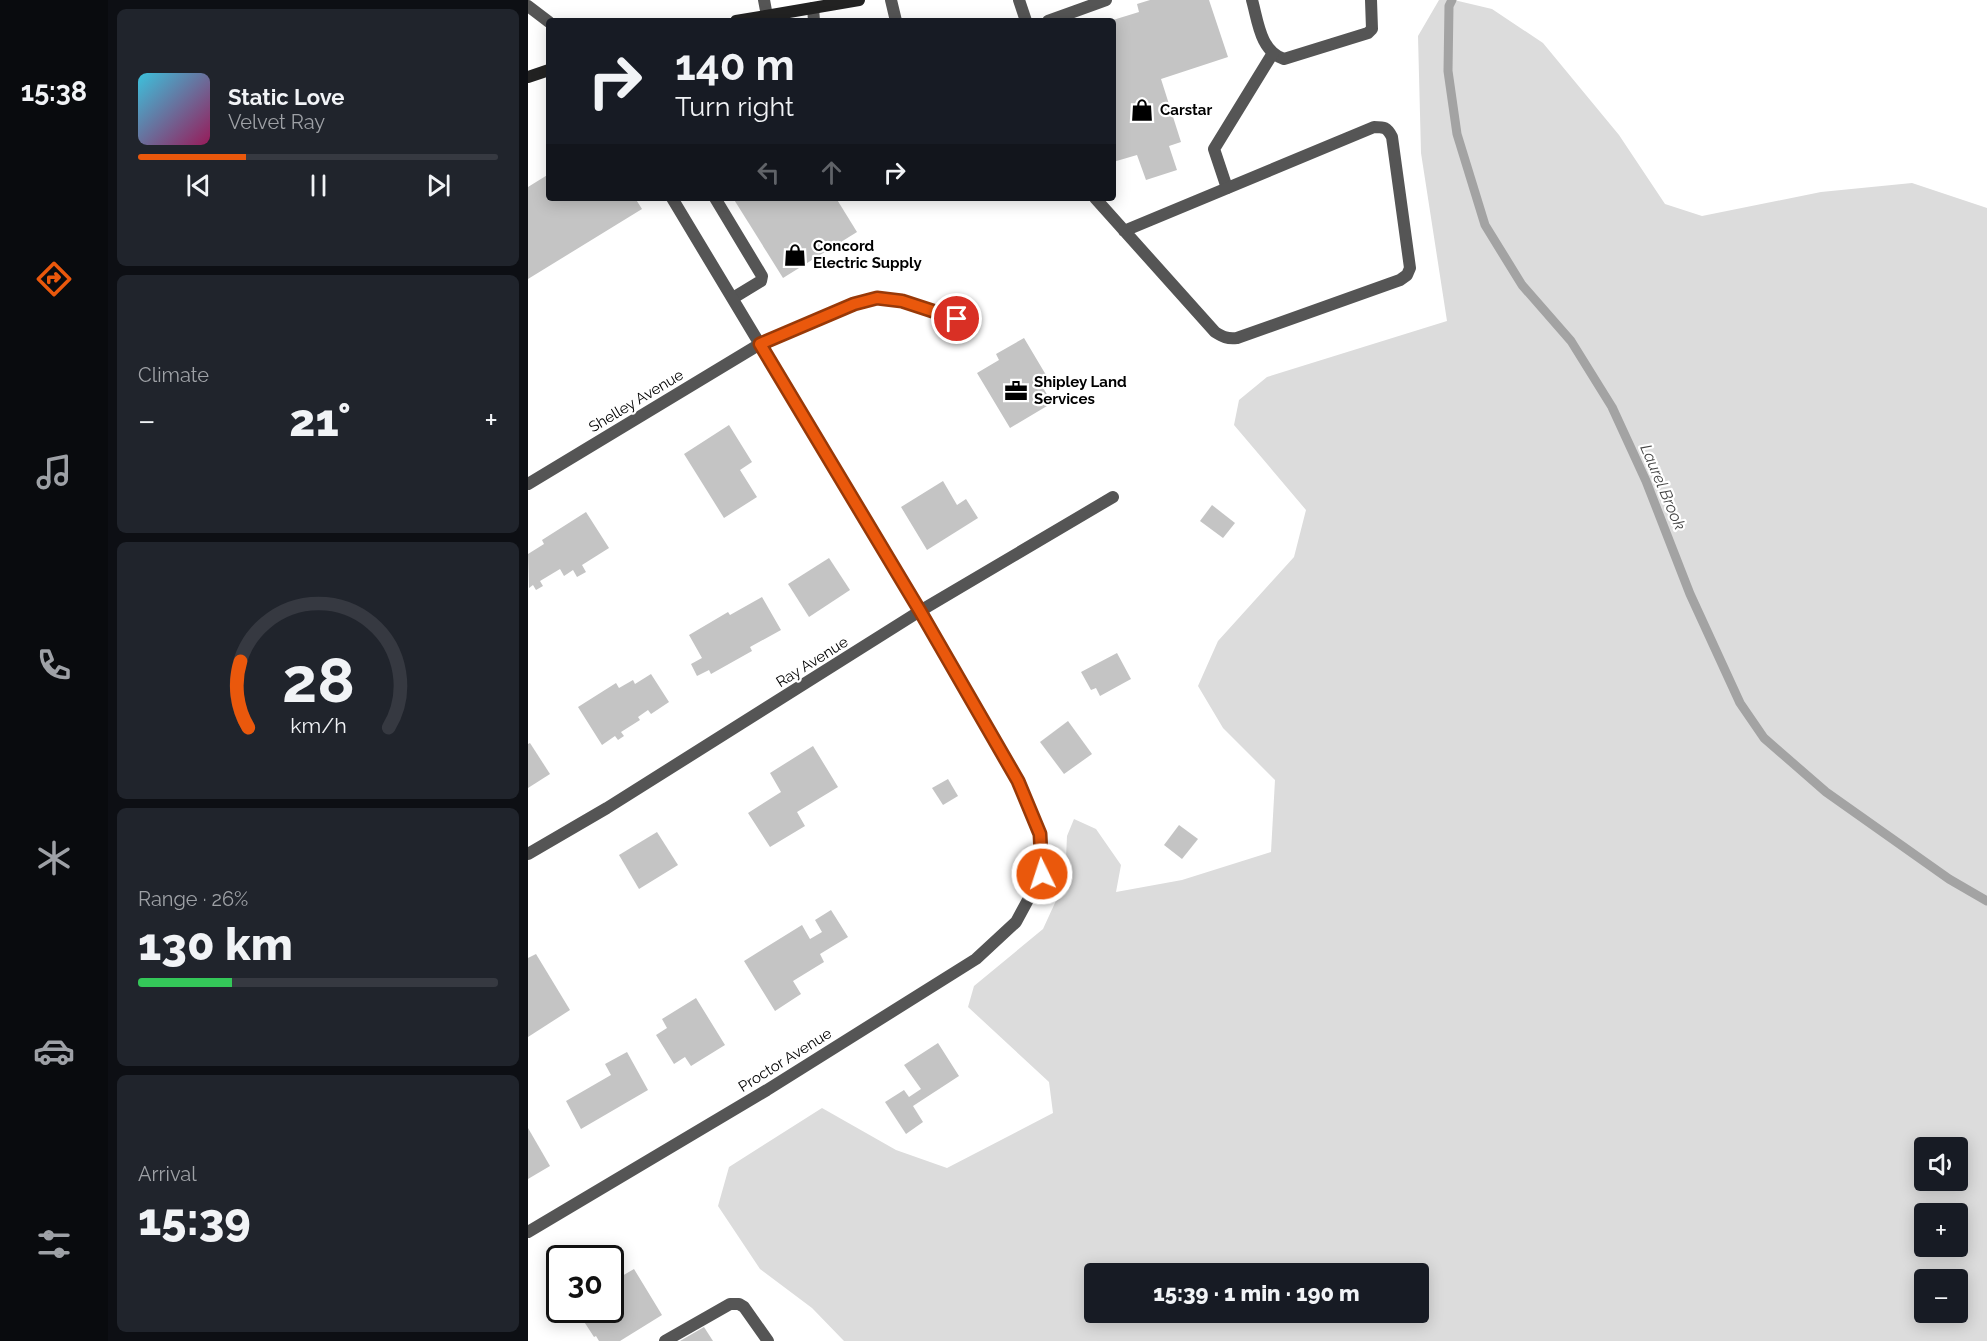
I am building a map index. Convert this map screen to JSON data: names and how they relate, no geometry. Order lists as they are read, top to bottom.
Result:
{
  "streets": {
    "street": ["Shelley Avenue", "Ray Avenue", "Proctor Avenue"]
  },
  "crossings": [
    ["Shelley Avenue", "Proctor Avenue"],
    ["Ray Avenue", "Proctor Avenue"]
  ],
  "water": ["Laurel Brook"],
  "places": {
    "shop": ["Carstar", "Concord Electric Supply"],
    "office": ["Shipley Land Services"]
  },
  "page": {
    "tabs": "15:38",
    "turn": ["140 m", "Turn right"],
    "song": ["Static Love", "Velvet Ray"],
    "tile": [
      "Climate",
      ["Range · 26%", "130 km"],
      ["Arrival", "15:39"]
    ],
    "heat": ["−", "21°", "+"],
    "map_buttons": ["+", "−"],
    "limit": "30",
    "trip": "15:39 · 1 min · 190 m",
    "gauge": ["28", "km/h"]
  }
}
